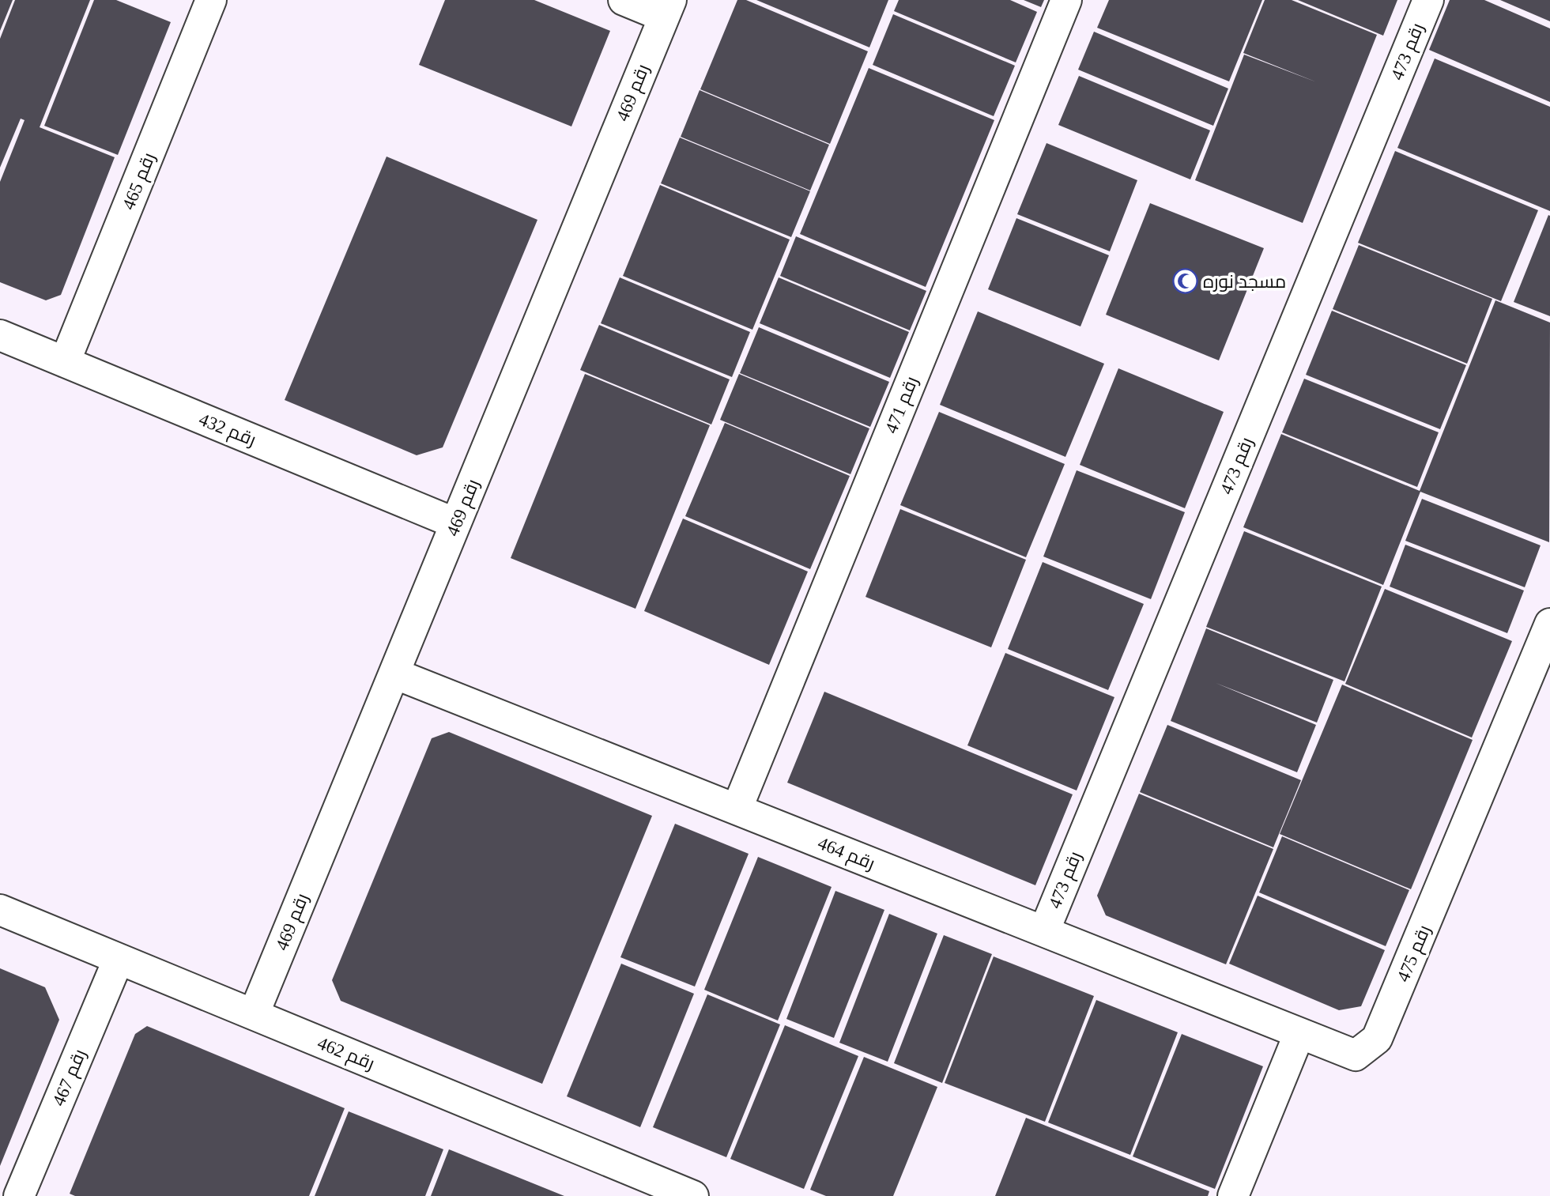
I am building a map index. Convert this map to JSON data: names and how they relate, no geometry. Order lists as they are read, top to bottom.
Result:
{
  "streets": {
    "street": [
      "رقم 473",
      "رقم 469",
      "رقم 465",
      "رقم 471",
      "رقم 432",
      "رقم 464",
      "رقم 475",
      "رقم 462",
      "رقم 467"
    ]
  },
  "crossings": [
    ["رقم 473", "رقم 464"],
    ["رقم 469", "رقم 432"],
    ["رقم 469", "رقم 464"],
    ["رقم 469", "رقم 462"],
    ["رقم 465", "رقم 432"],
    ["رقم 471", "رقم 464"],
    ["رقم 464", "رقم 475"],
    ["رقم 462", "رقم 467"]
  ],
  "places": {
    "mosque": ["مسجد نوره"]
  }
}
